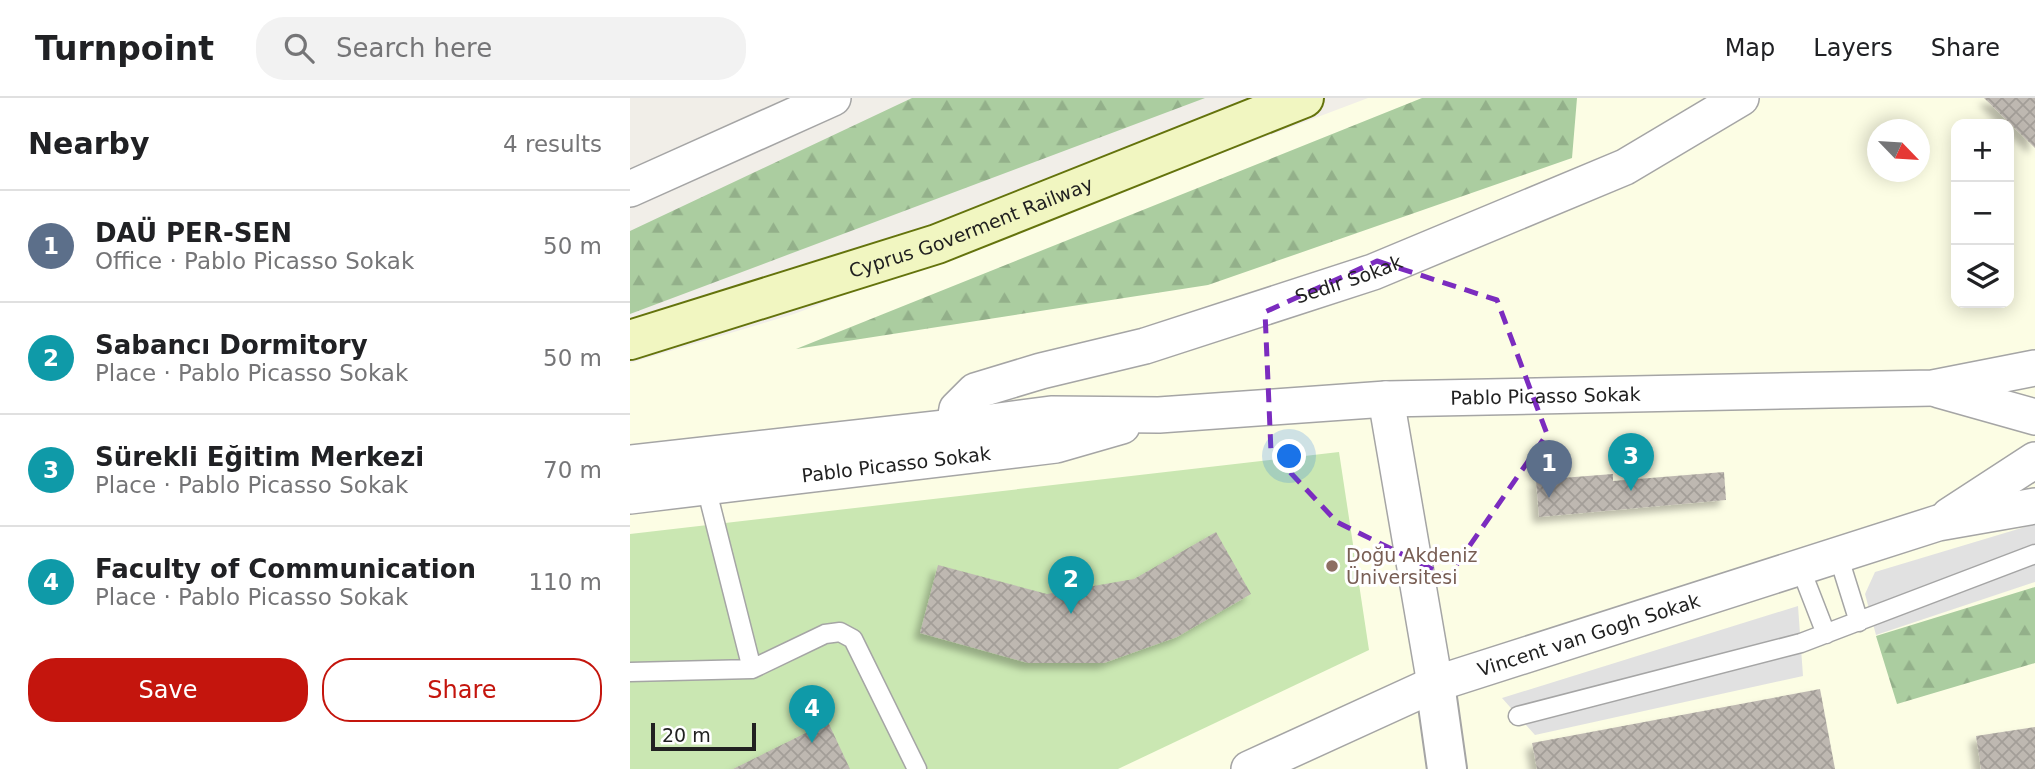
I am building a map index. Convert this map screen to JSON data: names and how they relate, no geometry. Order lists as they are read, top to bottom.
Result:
{
  "streets": {
    "main road": ["Cyprus Goverment Railway"],
    "street": ["Sedir Sokak", "Pablo Picasso Sokak", "Vincent van Gogh Sokak"]
  },
  "crossings": [
    ["Sedir Sokak", "Pablo Picasso Sokak"]
  ],
  "places": ["Doğu Akdeniz Üniversitesi"],
  "scale_bar": "20 m",
  "north": "bottom right",
  "page": {
    "header": "Turnpoint",
    "search": "Search here",
    "nav": ["Map", "Layers", "Share"],
    "heading": ["Nearby", "4 results"],
    "map_buttons": ["+", "−"],
    "list": [
      {
        "mark": "1",
        "name": "DAÜ PER-SEN",
        "note": "Office · Pablo Picasso Sokak",
        "value": "50 m"
      },
      {
        "mark": "2",
        "name": "Sabancı Dormitory",
        "note": "Place · Pablo Picasso Sokak",
        "value": "50 m"
      },
      {
        "mark": "3",
        "name": "Sürekli Eğitim Merkezi",
        "note": "Place · Pablo Picasso Sokak",
        "value": "70 m"
      },
      {
        "mark": "4",
        "name": "Faculty of Communication",
        "note": "Place · Pablo Picasso Sokak",
        "value": "110 m"
      }
    ],
    "pins": [
      "3",
      "1",
      "2",
      "4"
    ],
    "buttons": ["Save", "Share"],
    "scale": "20 m"
  }
}
